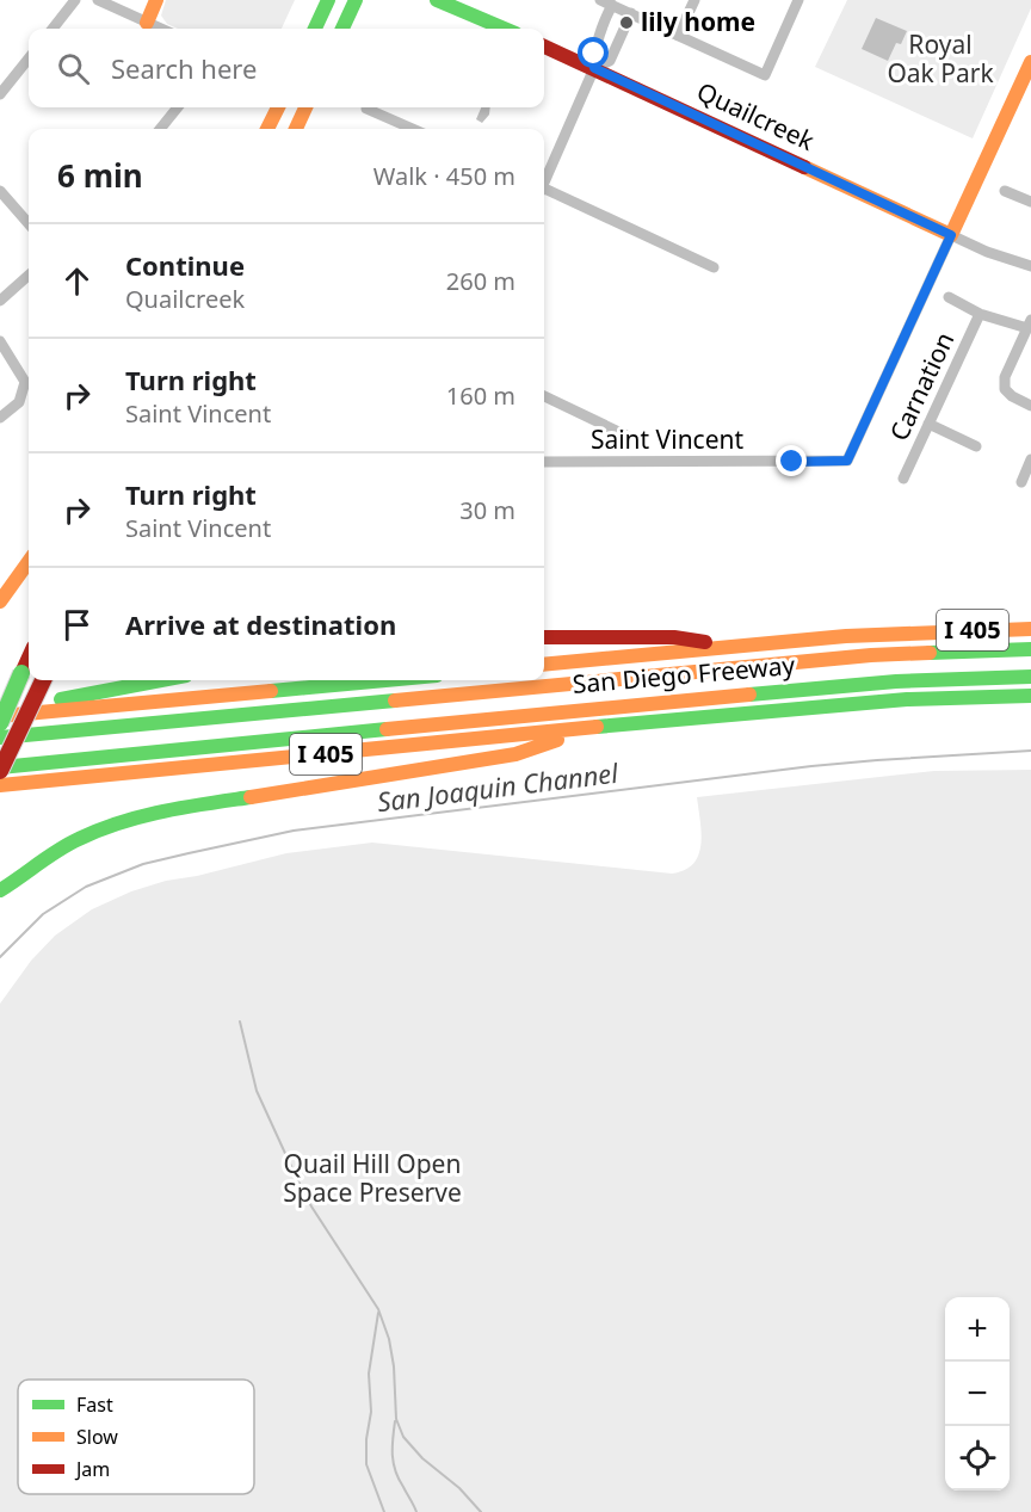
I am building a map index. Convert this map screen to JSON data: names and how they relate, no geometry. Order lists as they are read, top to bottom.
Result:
{
  "streets": {
    "main road": ["Quailcreek", "I 405", "San Diego Freeway"],
    "street": ["Carnation", "Saint Vincent"]
  },
  "crossings": [
    ["Quailcreek", "Saint Vincent"]
  ],
  "water": ["San Joaquin Channel"],
  "parks": ["Royal Oak Park", "Quail Hill Open Space Preserve"],
  "places": ["lily home"],
  "legend": ["Fast", "Slow", "Jam"],
  "page": {
    "search": "Search here",
    "heading": ["6 min", "Walk · 450 m"],
    "list": [
      ["Continue", "Quailcreek", "260 m"],
      ["Turn right", "Saint Vincent", "160 m"],
      ["Turn right", "Saint Vincent", "30 m"],
      "Arrive at destination"
    ],
    "map_buttons": ["+", "−"]
  }
}
